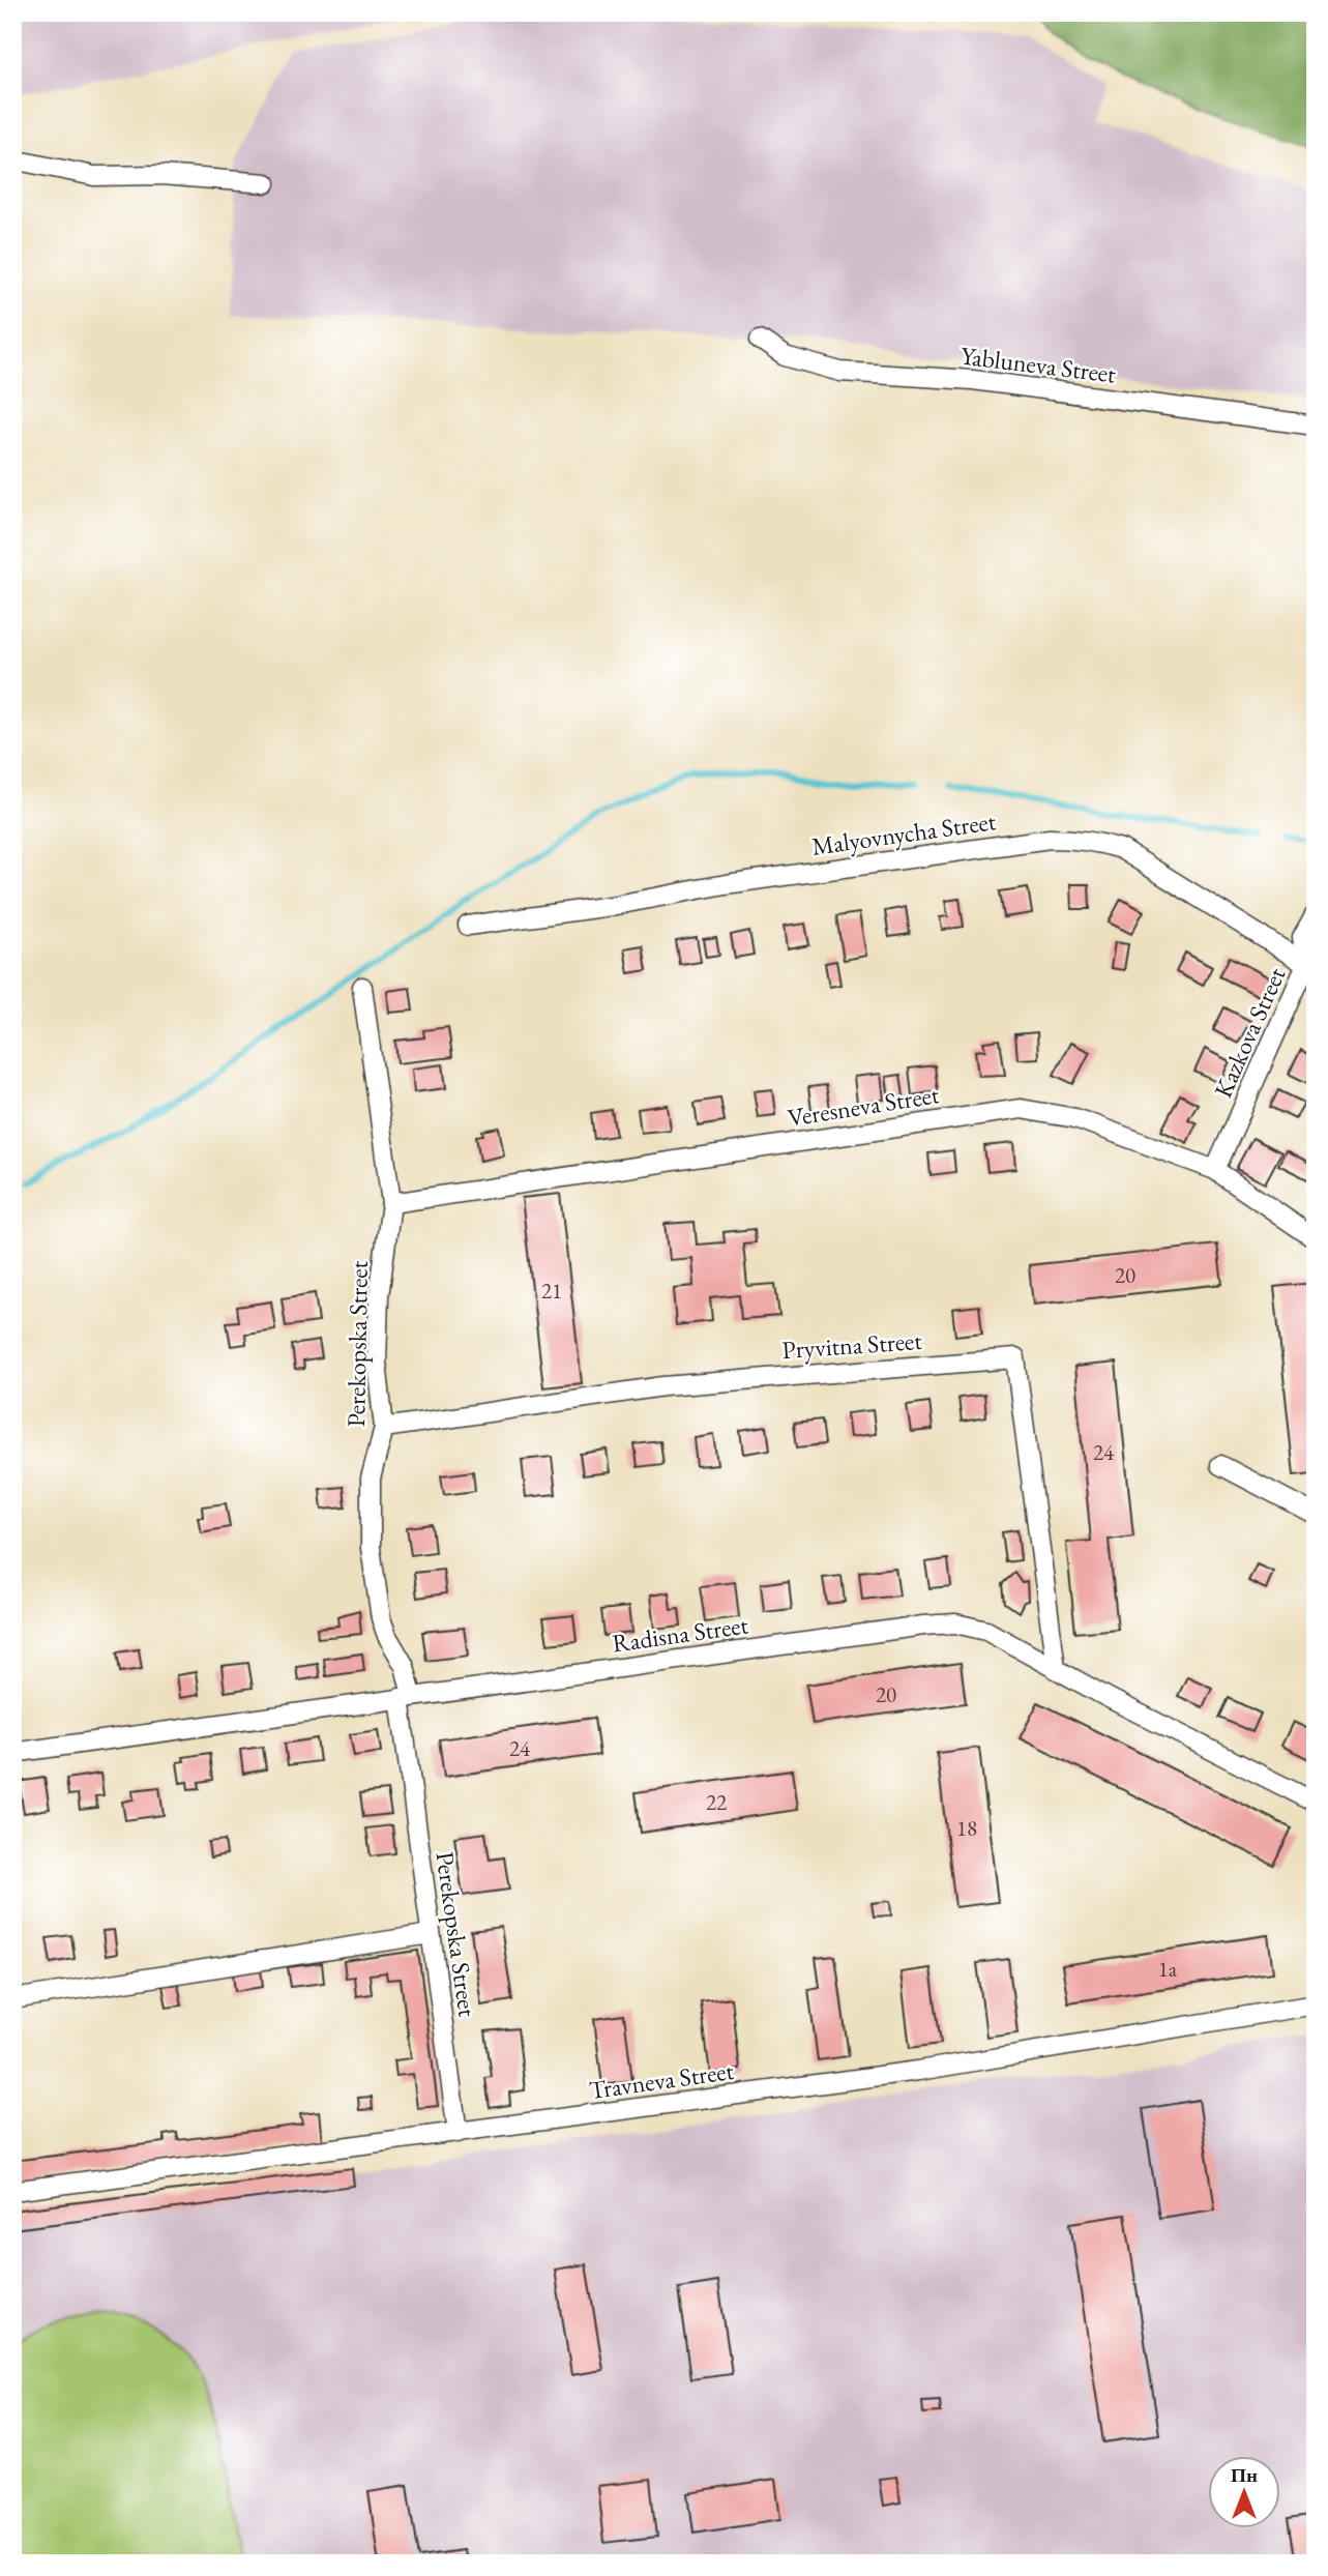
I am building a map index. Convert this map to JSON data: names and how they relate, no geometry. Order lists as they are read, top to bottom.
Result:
{
  "streets": {
    "street": [
      "Yabluneva Street",
      "Malyovnycha Street",
      "Kazkova Street",
      "Veresneva Street",
      "Perekopska Street",
      "Pryvitna Street",
      "Radisna Street",
      "Travneva Street"
    ]
  },
  "crossings": [
    ["Malyovnycha Street", "Kazkova Street"],
    ["Kazkova Street", "Veresneva Street"],
    ["Veresneva Street", "Perekopska Street"],
    ["Perekopska Street", "Pryvitna Street"],
    ["Perekopska Street", "Radisna Street"],
    ["Perekopska Street", "Travneva Street"],
    ["Pryvitna Street", "Radisna Street"]
  ],
  "house_numbers": [
    "20",
    "21",
    "24",
    "20",
    "24",
    "22",
    "18",
    "1а"
  ],
  "north": "top"
}
